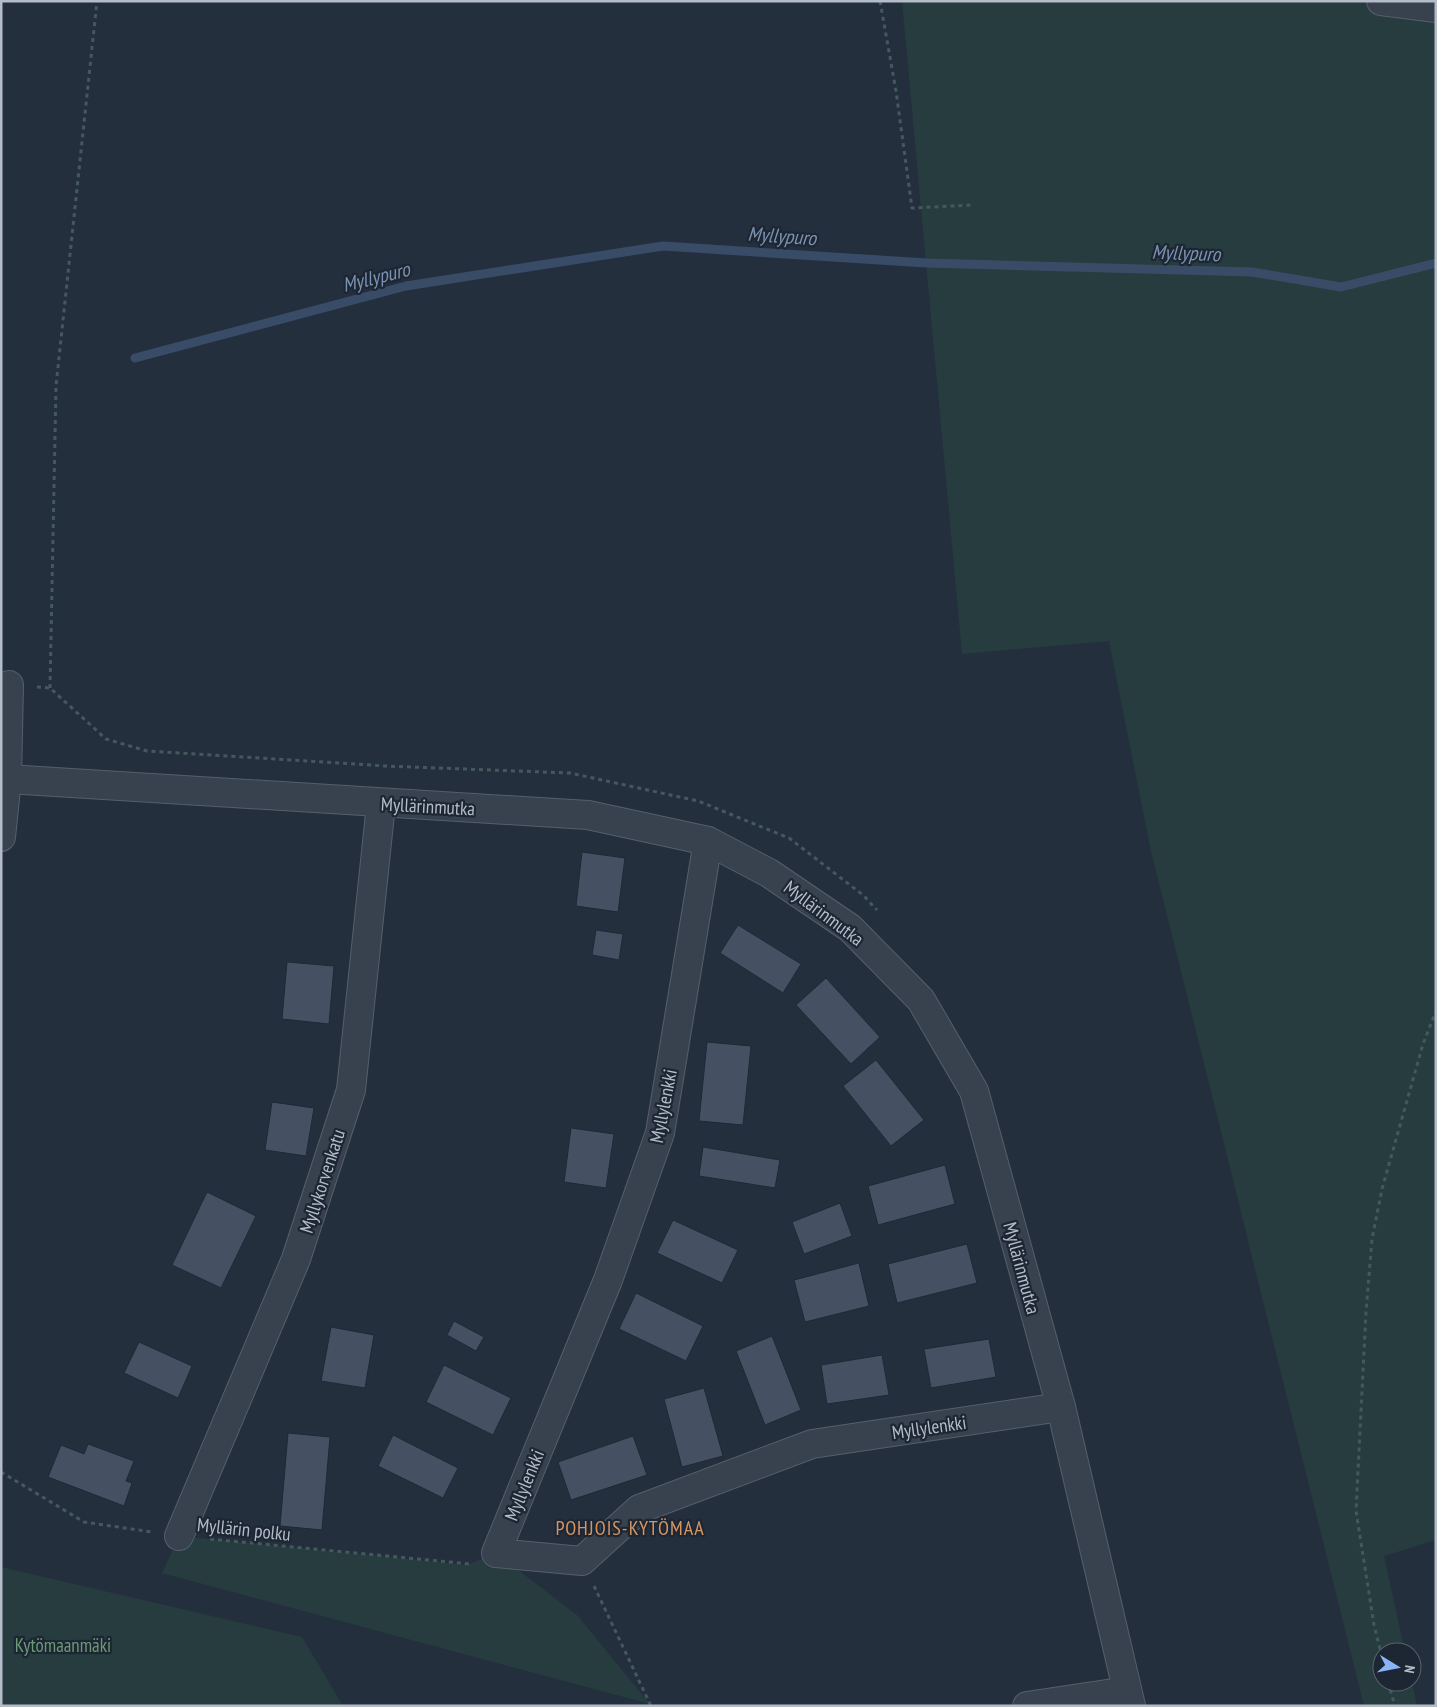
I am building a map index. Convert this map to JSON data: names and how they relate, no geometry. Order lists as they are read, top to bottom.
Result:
{
  "streets": {
    "street": ["Myllärinmutka", "Myllylenkki", "Myllykorvenkatu"],
    "path": ["Myllärin polku"]
  },
  "crossings": [
    ["Myllärinmutka", "Myllylenkki"],
    ["Myllärinmutka", "Myllykorvenkatu"],
    ["Myllylenkki", "Myllärin polku"],
    ["Myllykorvenkatu", "Myllärin polku"]
  ],
  "districts": ["POHJOIS-KYTÖMAA"],
  "water": ["Myllypuro"],
  "parks": ["Kytömaanmäki"],
  "north": "right"
}
